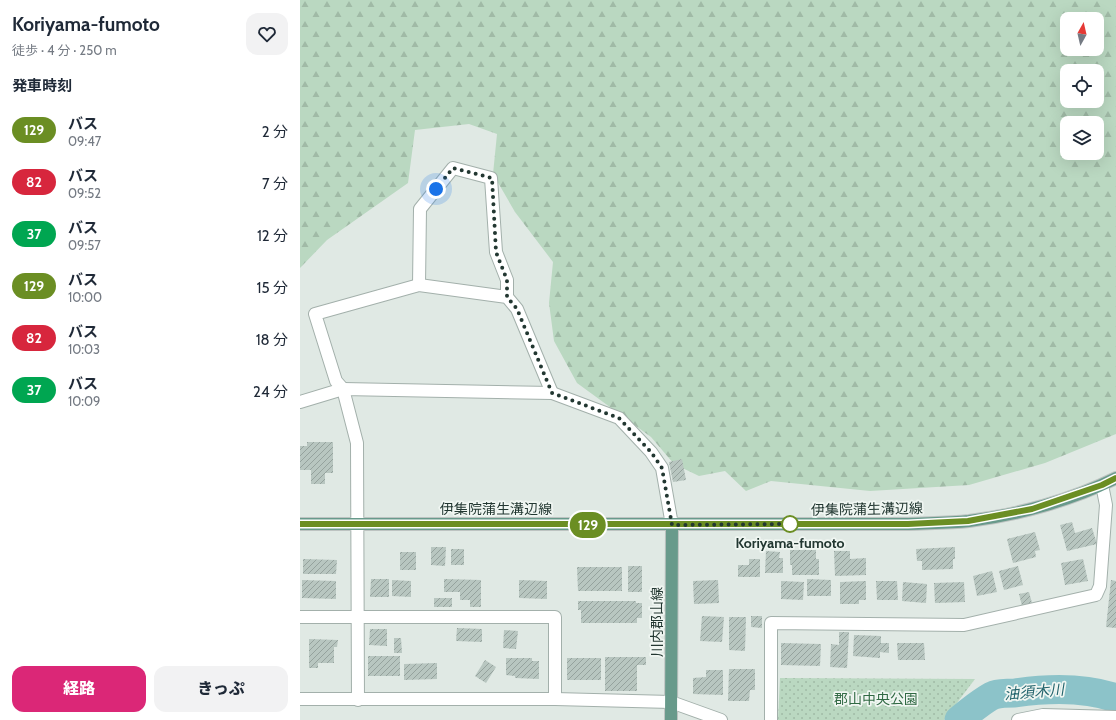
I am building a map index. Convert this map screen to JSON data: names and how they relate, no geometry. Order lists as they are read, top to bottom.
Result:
{
  "streets": {
    "main road": ["伊集院蒲生溝辺線", "川内郡山線"]
  },
  "crossings": [
    ["伊集院蒲生溝辺線", "川内郡山線"]
  ],
  "water": ["油須木川"],
  "parks": ["郡山中央公園"],
  "places": ["Koriyama-fumoto"],
  "lines": ["bus line 129"],
  "north": "top",
  "page": {
    "heading": [
      ["Koriyama-fumoto", "徒歩 · 4 分 · 250 m"],
      "発車時刻"
    ],
    "on_map": "129",
    "list": [
      {
        "mark": "129",
        "name": "バス",
        "note": "09:47",
        "value": "2 分"
      },
      {
        "mark": "82",
        "name": "バス",
        "note": "09:52",
        "value": "7 分"
      },
      {
        "mark": "37",
        "name": "バス",
        "note": "09:57",
        "value": "12 分"
      },
      {
        "mark": "129",
        "name": "バス",
        "note": "10:00",
        "value": "15 分"
      },
      {
        "mark": "82",
        "name": "バス",
        "note": "10:03",
        "value": "18 分"
      },
      {
        "mark": "37",
        "name": "バス",
        "note": "10:09",
        "value": "24 分"
      }
    ],
    "buttons": ["経路", "きっぷ"]
  }
}
